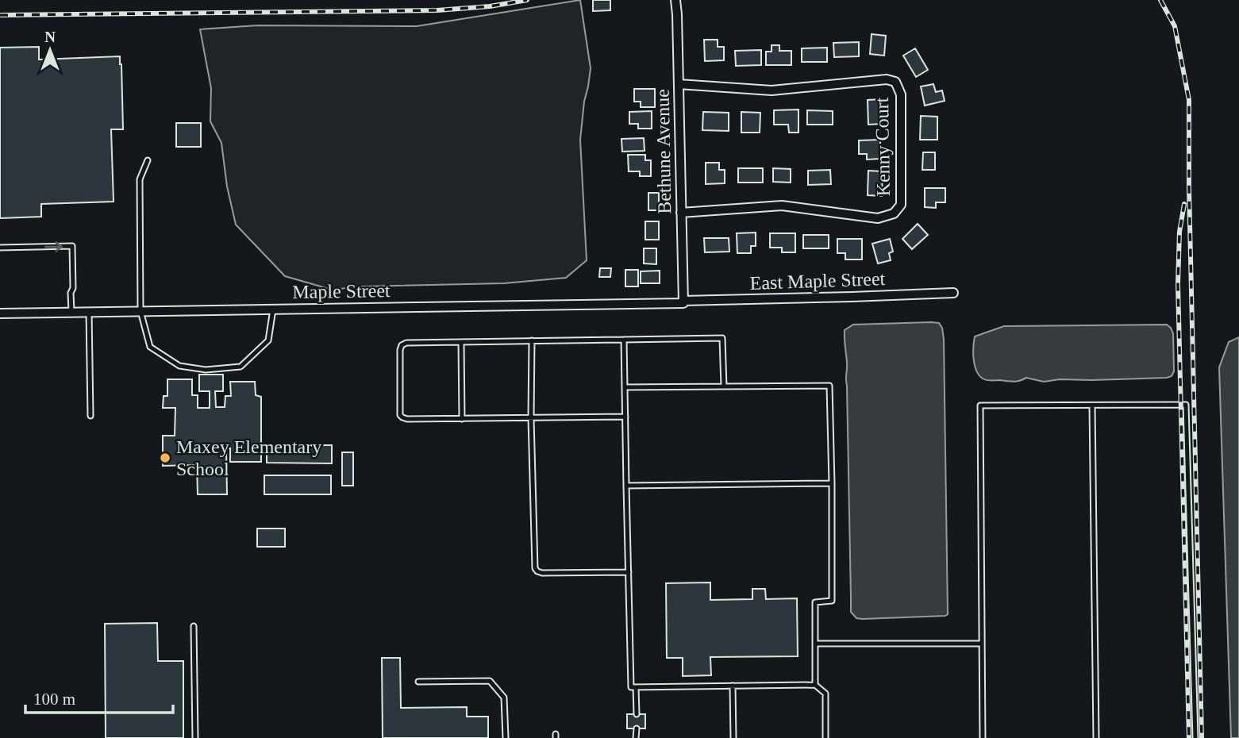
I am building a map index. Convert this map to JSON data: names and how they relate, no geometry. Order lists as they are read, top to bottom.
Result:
{
  "streets": {
    "street": [
      "Kenny Court",
      "Bethune Avenue",
      "East Maple Street",
      "Maple Street"
    ]
  },
  "crossings": [
    ["Kenny Court", "Bethune Avenue"],
    ["Bethune Avenue", "East Maple Street"],
    ["Bethune Avenue", "Maple Street"],
    ["East Maple Street", "Maple Street"]
  ],
  "places": ["Maxey Elementary School"],
  "scale_bar": "100 m",
  "north": "top"
}
